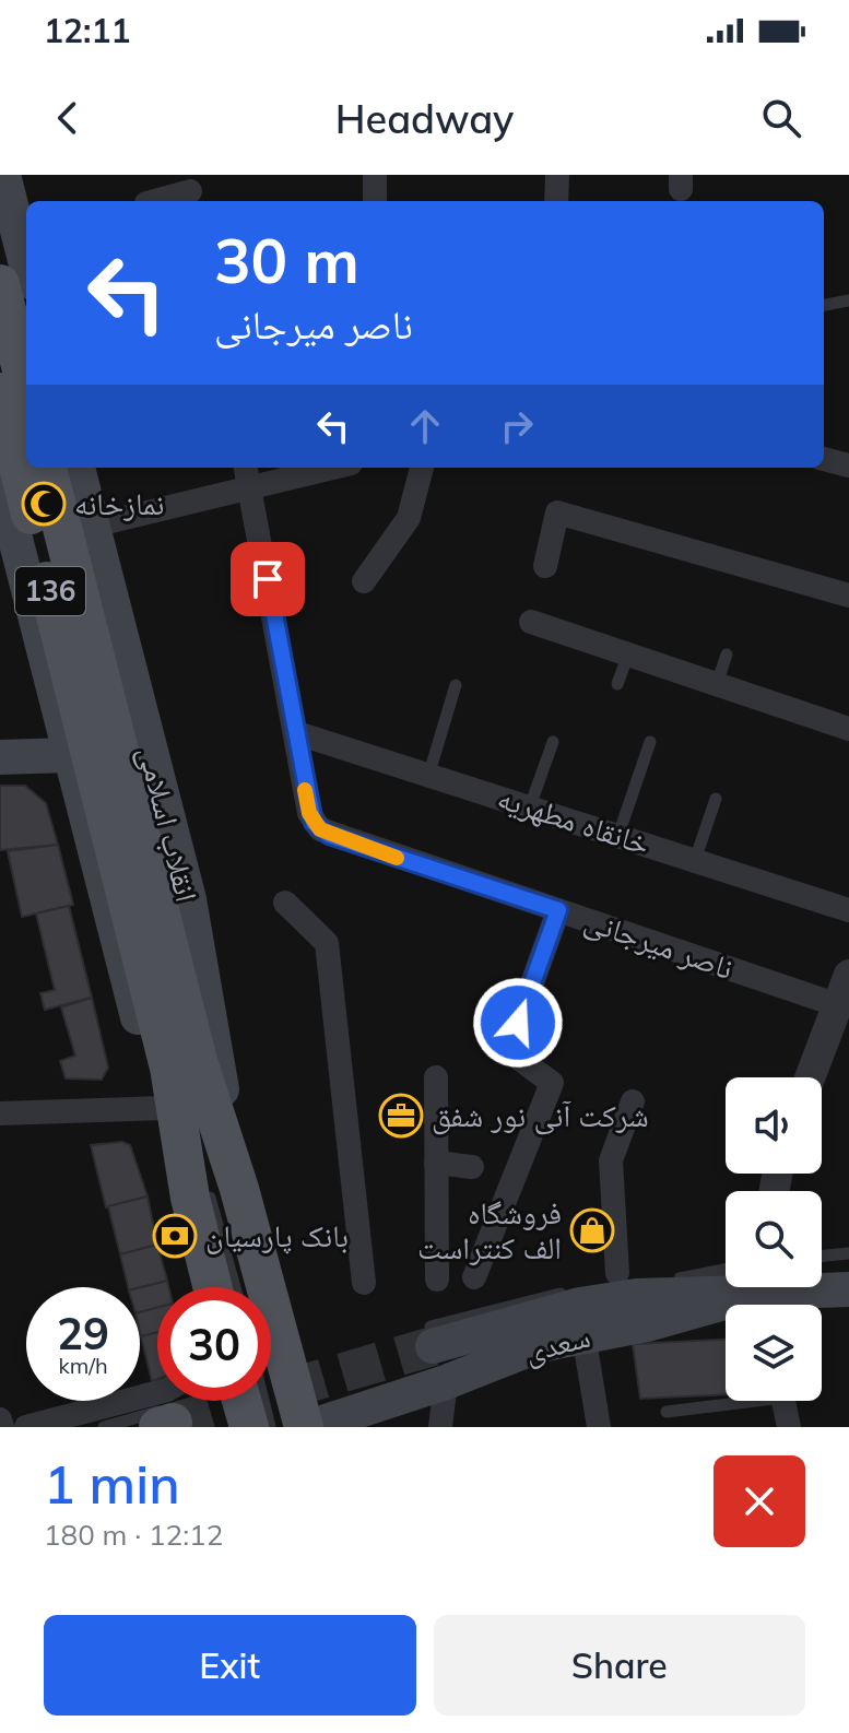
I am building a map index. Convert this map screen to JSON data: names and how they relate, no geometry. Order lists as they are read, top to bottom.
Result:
{
  "streets": {
    "main road": ["136", "انقلاب اسلامی", "سعدی"],
    "street": ["خانقاه مطهریه", "ناصر میرجانی"]
  },
  "crossings": [
    ["136", "انقلاب اسلامی"],
    ["خانقاه مطهریه", "ناصر میرجانی"],
    ["انقلاب اسلامی", "سعدی"]
  ],
  "places": {
    "mosque": ["نمازخانه"],
    "office": ["شرکت آنی نور شفق"],
    "shop": ["فروشگاه الف کنتراست"],
    "bank": ["بانک پارسیان"]
  },
  "page": {
    "status": "12:11",
    "header": "Headway",
    "turn": ["30 m", "ناصر میرجانی"],
    "speed": "29 km/h",
    "limit": "30",
    "heading": ["1 min", "180 m · 12:12"],
    "buttons": ["Exit", "Share"]
  }
}
